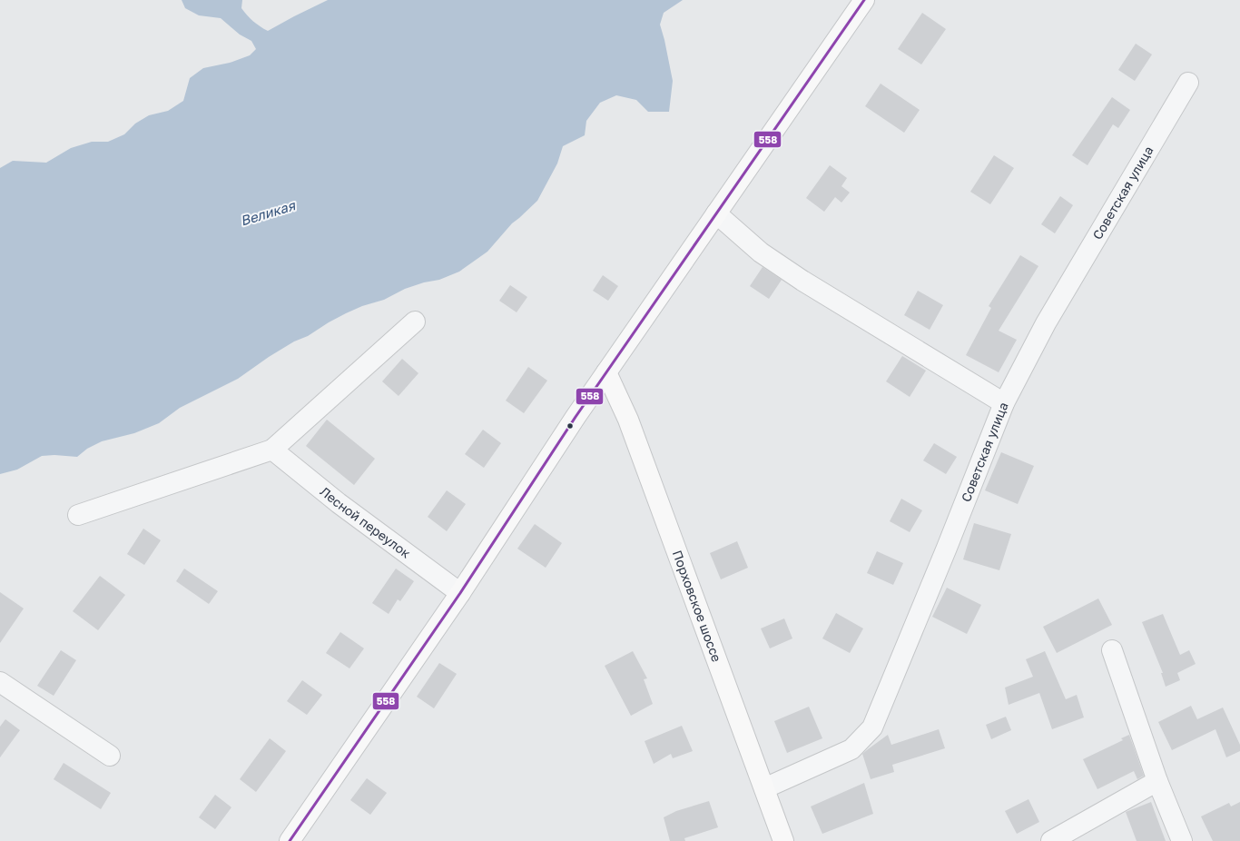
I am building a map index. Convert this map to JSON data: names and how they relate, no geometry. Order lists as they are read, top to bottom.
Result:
{
  "streets": {
    "main road": ["Порховское шоссе"],
    "street": ["Советская улица", "Лесной переулок"]
  },
  "crossings": [
    ["Советская улица", "Порховское шоссе"]
  ],
  "water": ["Великая"],
  "lines": ["transit line 558"]
}
